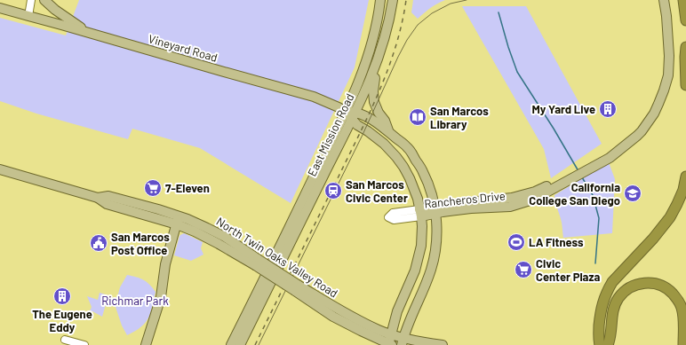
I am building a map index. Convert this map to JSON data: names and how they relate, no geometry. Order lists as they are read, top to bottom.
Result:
{
  "streets": {
    "main road": [
      "Vineyard Road",
      "East Mission Road",
      "Rancheros Drive",
      "North Twin Oaks Valley Road"
    ]
  },
  "crossings": [
    ["Vineyard Road", "East Mission Road"]
  ],
  "parks": ["Richmar Park"],
  "places": {
    "building": ["My Yard Live", "The Eugene Eddy"],
    "library": ["San Marcos Library"],
    "supermarket": ["7-Eleven", "Civic Center Plaza"],
    "station": ["San Marcos Civic Center"],
    "school or university": ["California College San Diego"],
    "sports": ["LA Fitness"],
    "public building": ["San Marcos Post Office"]
  }
}
